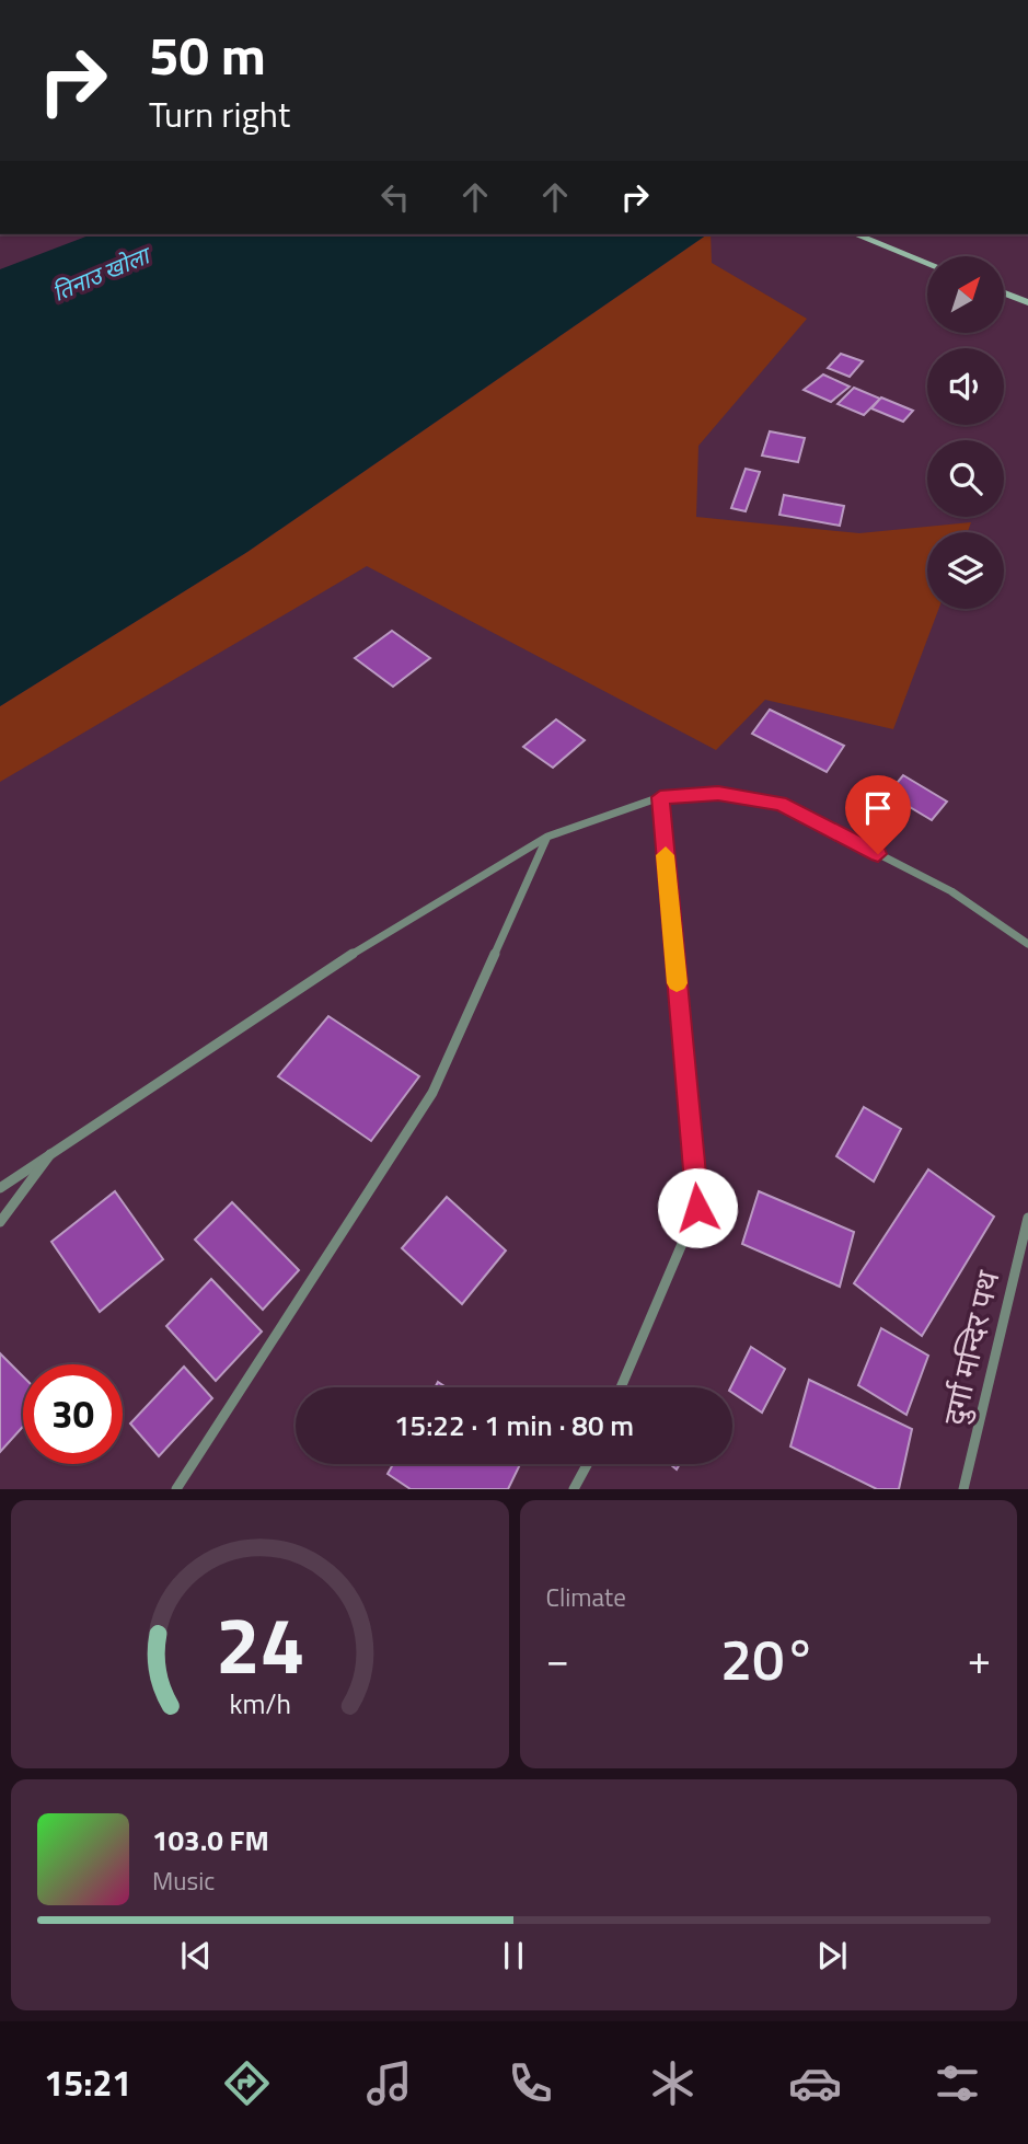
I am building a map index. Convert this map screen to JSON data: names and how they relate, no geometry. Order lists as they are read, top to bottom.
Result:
{
  "streets": {
    "street": ["दुर्गा मन्दिर पथ"]
  },
  "water": ["तिनाउ खोला"],
  "north": "top right",
  "page": {
    "turn": ["50 m", "Turn right"],
    "limit": "30",
    "trip": "15:22 · 1 min · 80 m",
    "tile": "Climate",
    "heat": ["−", "20°", "+"],
    "song": ["103.0 FM", "Music"],
    "tabs": "15:21",
    "gauge": ["24", "km/h"]
  }
}
